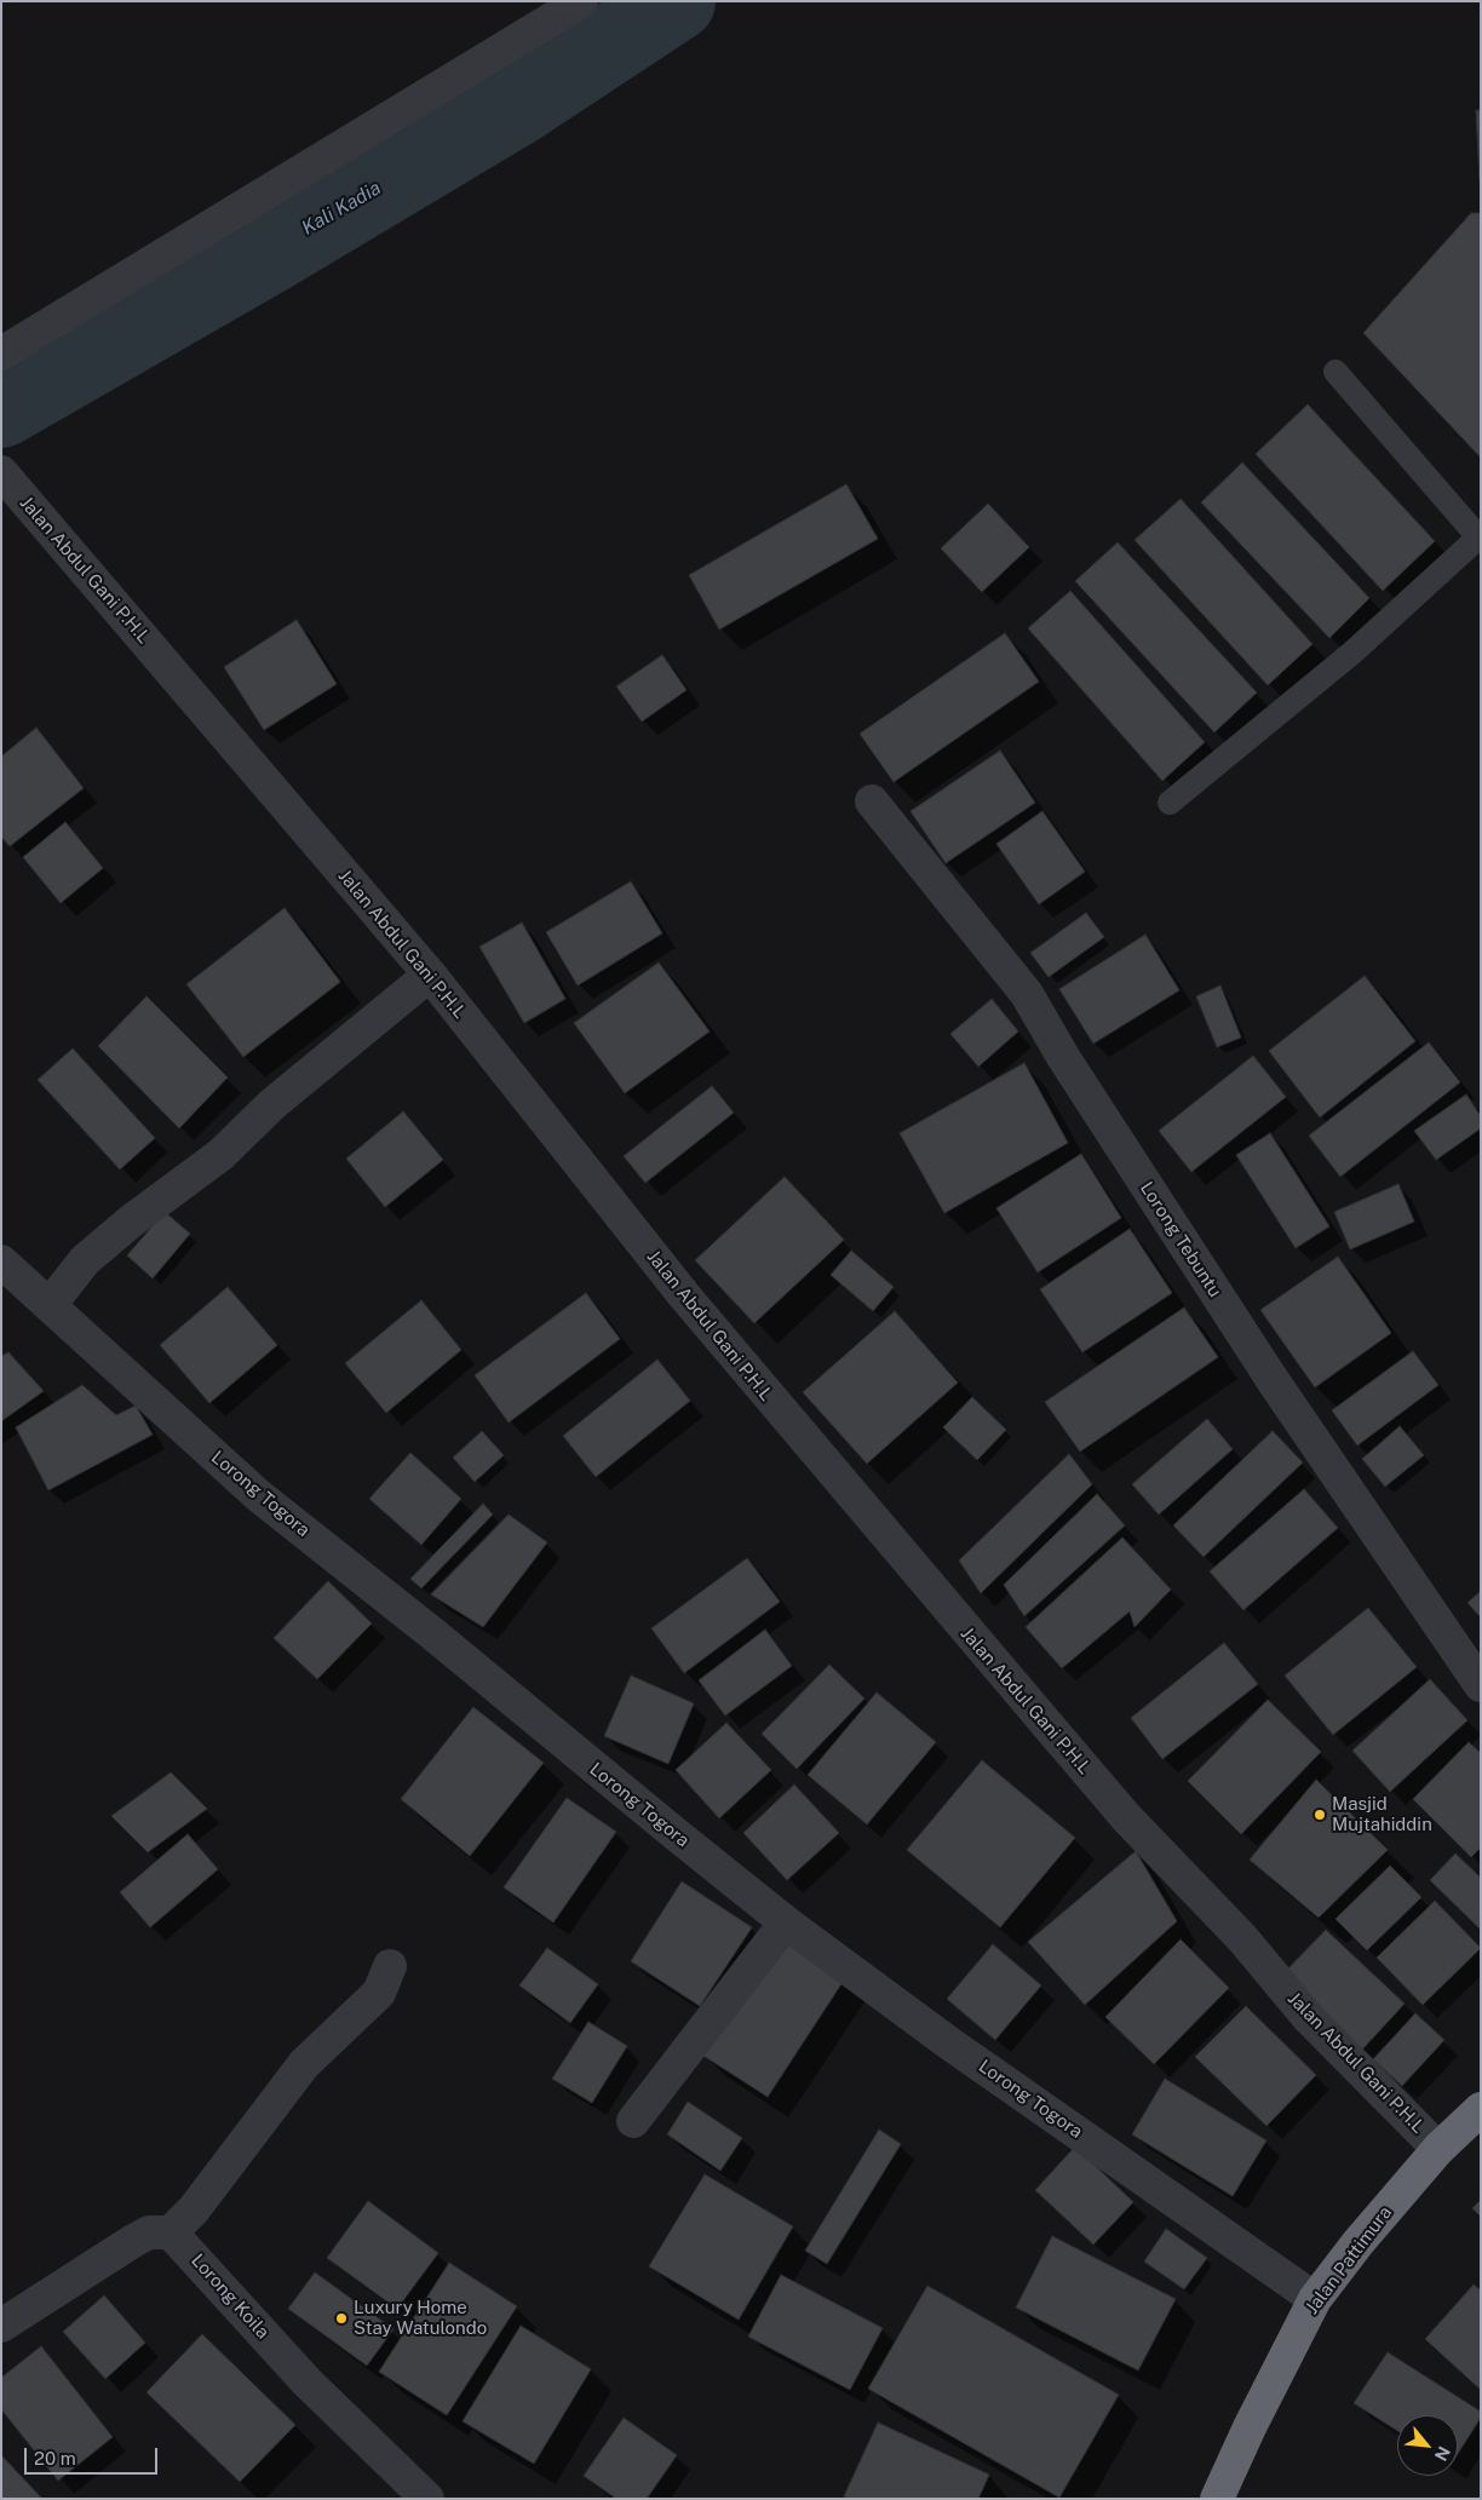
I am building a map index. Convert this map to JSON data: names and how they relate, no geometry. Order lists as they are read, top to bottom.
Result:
{
  "streets": {
    "highway": ["Jalan Pattimura"],
    "street": [
      "Jalan Abdul Gani P.H.L",
      "Lorong Tebuntu",
      "Lorong Togora",
      "Lorong Koila"
    ]
  },
  "crossings": [
    ["Jalan Abdul Gani P.H.L", "Jalan Pattimura"],
    ["Lorong Togora", "Jalan Pattimura"]
  ],
  "water": ["Kali Kadia"],
  "places": ["Masjid Mujtahiddin", "Luxury Home Stay Watulondo"],
  "scale_bar": "20 m",
  "north": "bottom right"
}
